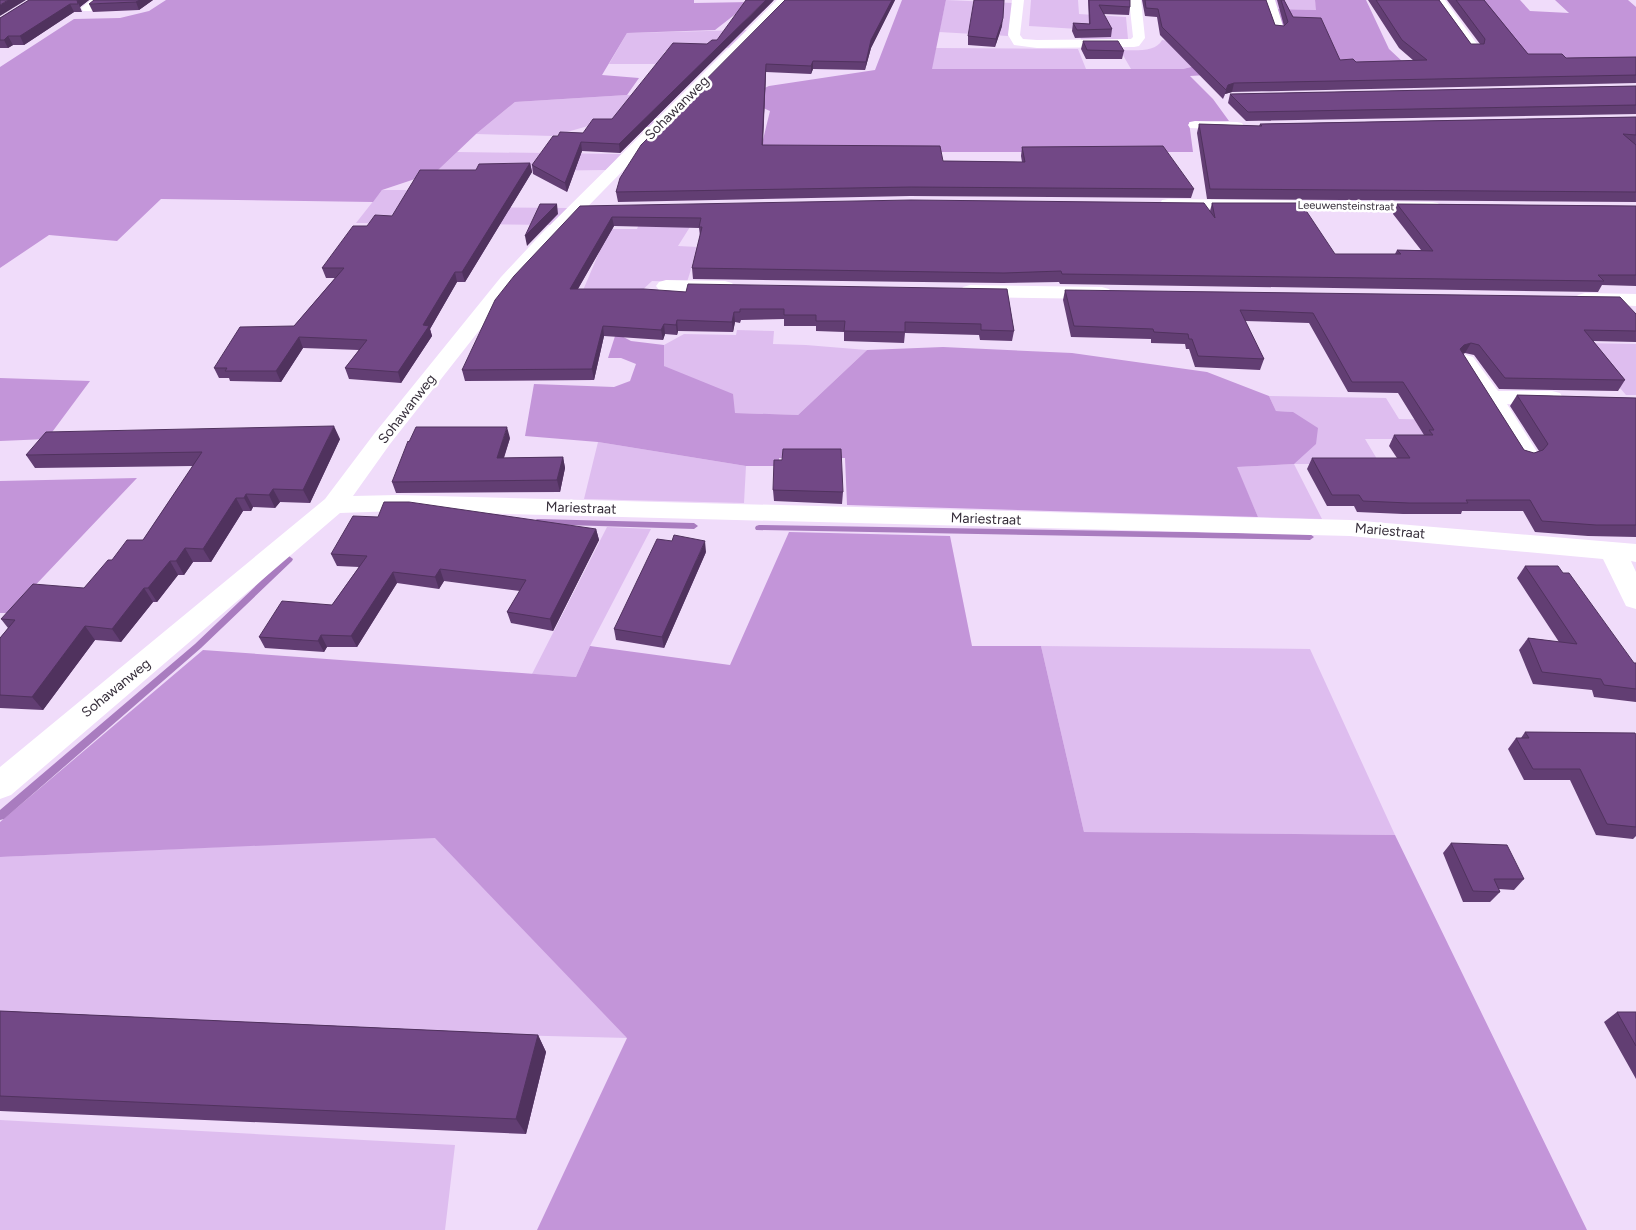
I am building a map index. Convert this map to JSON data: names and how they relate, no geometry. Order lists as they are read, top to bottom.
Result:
{
  "streets": {
    "street": ["Sohawanweg", "Leeuwensteinstraat", "Mariestraat"]
  },
  "crossings": [
    ["Sohawanweg", "Mariestraat"]
  ]
}
